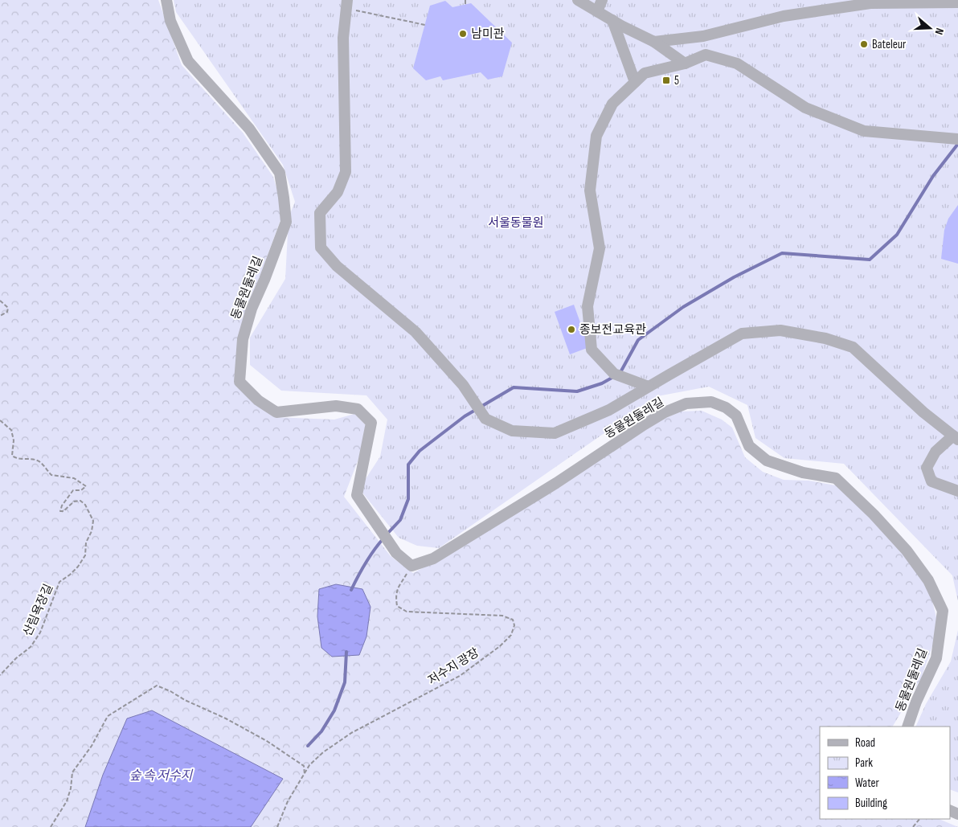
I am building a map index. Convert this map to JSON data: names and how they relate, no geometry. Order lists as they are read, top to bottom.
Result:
{
  "streets": {
    "street": ["동물원둘레길"],
    "path": ["산림욕장길", "저수지 광장"]
  },
  "crossings": [
    ["동물원둘레길", "저수지 광장"]
  ],
  "water": ["숲 속 저수지"],
  "parks": ["서울동물원"],
  "places": {
    "other": ["남미관", "Bateleur", "종보전교육관"],
    "transit": ["5"]
  },
  "legend": [
    "Road",
    "Park",
    "Water",
    "Building"
  ],
  "north": "right"
}
